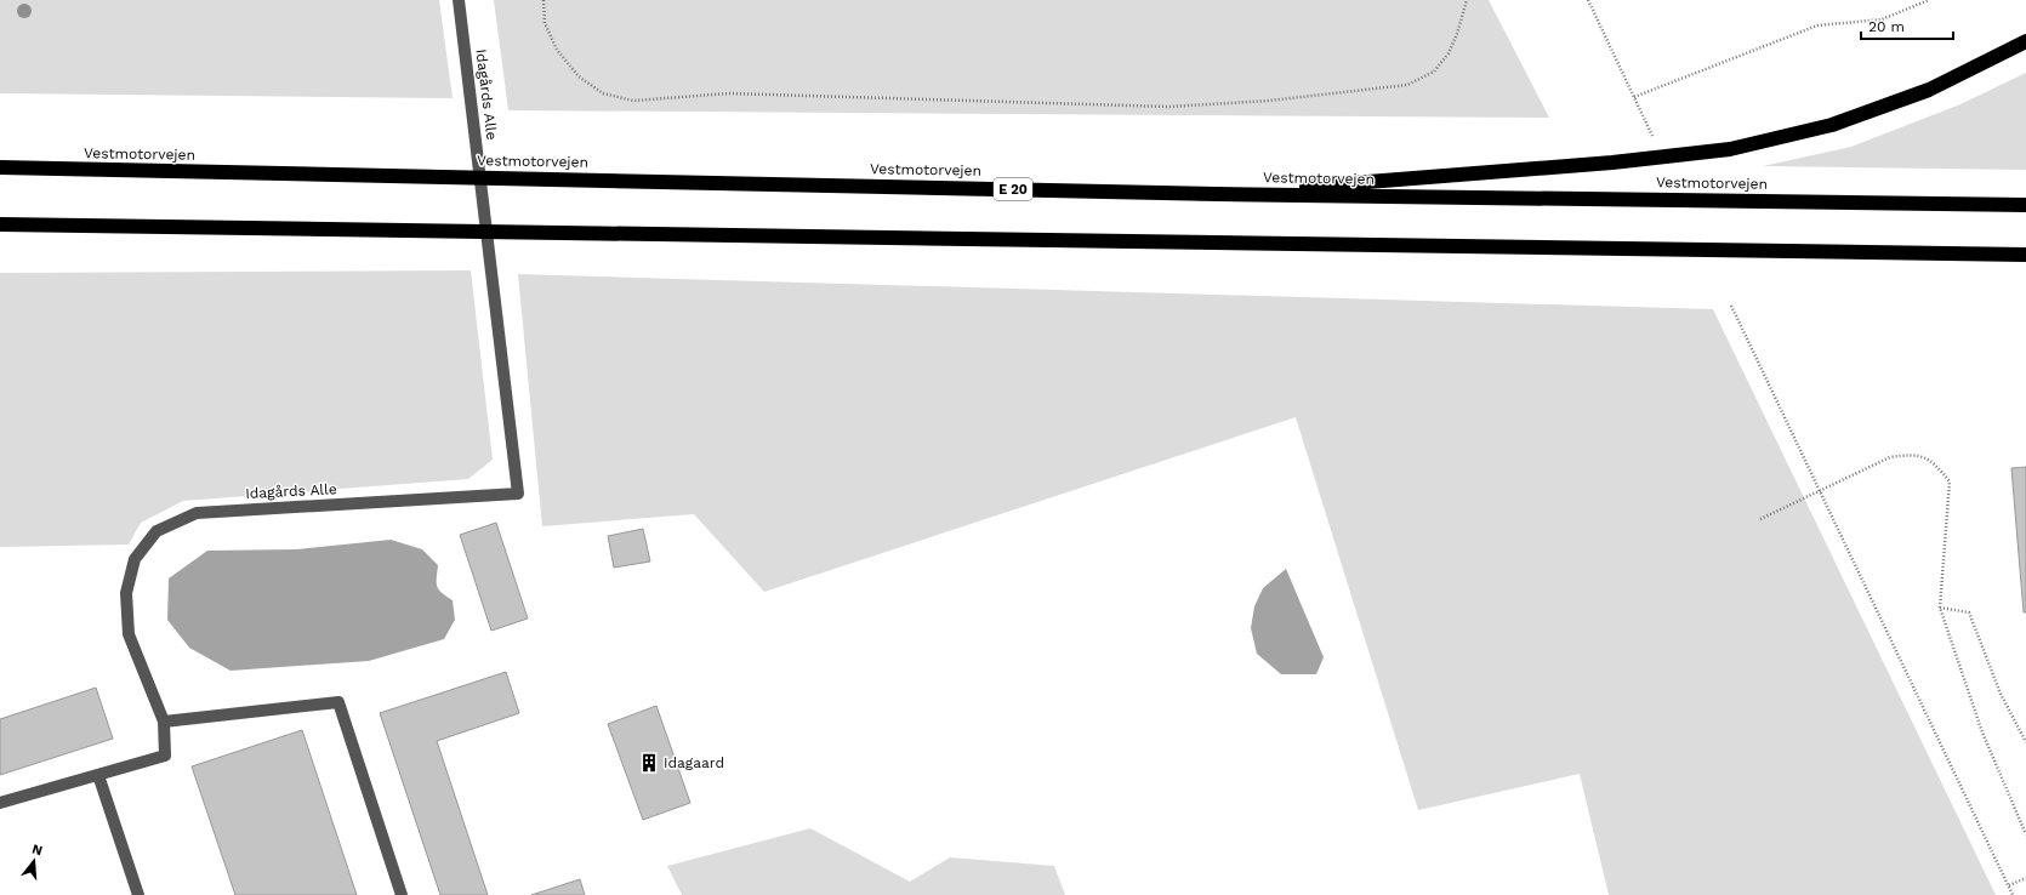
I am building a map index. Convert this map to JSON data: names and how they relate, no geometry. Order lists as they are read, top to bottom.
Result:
{
  "streets": {
    "highway": ["Vestmotorvejen", "E 20"],
    "street": ["Idagårds Alle"]
  },
  "places": {
    "building": ["Idagaard"]
  },
  "scale_bar": "20 m",
  "north": "top"
}
